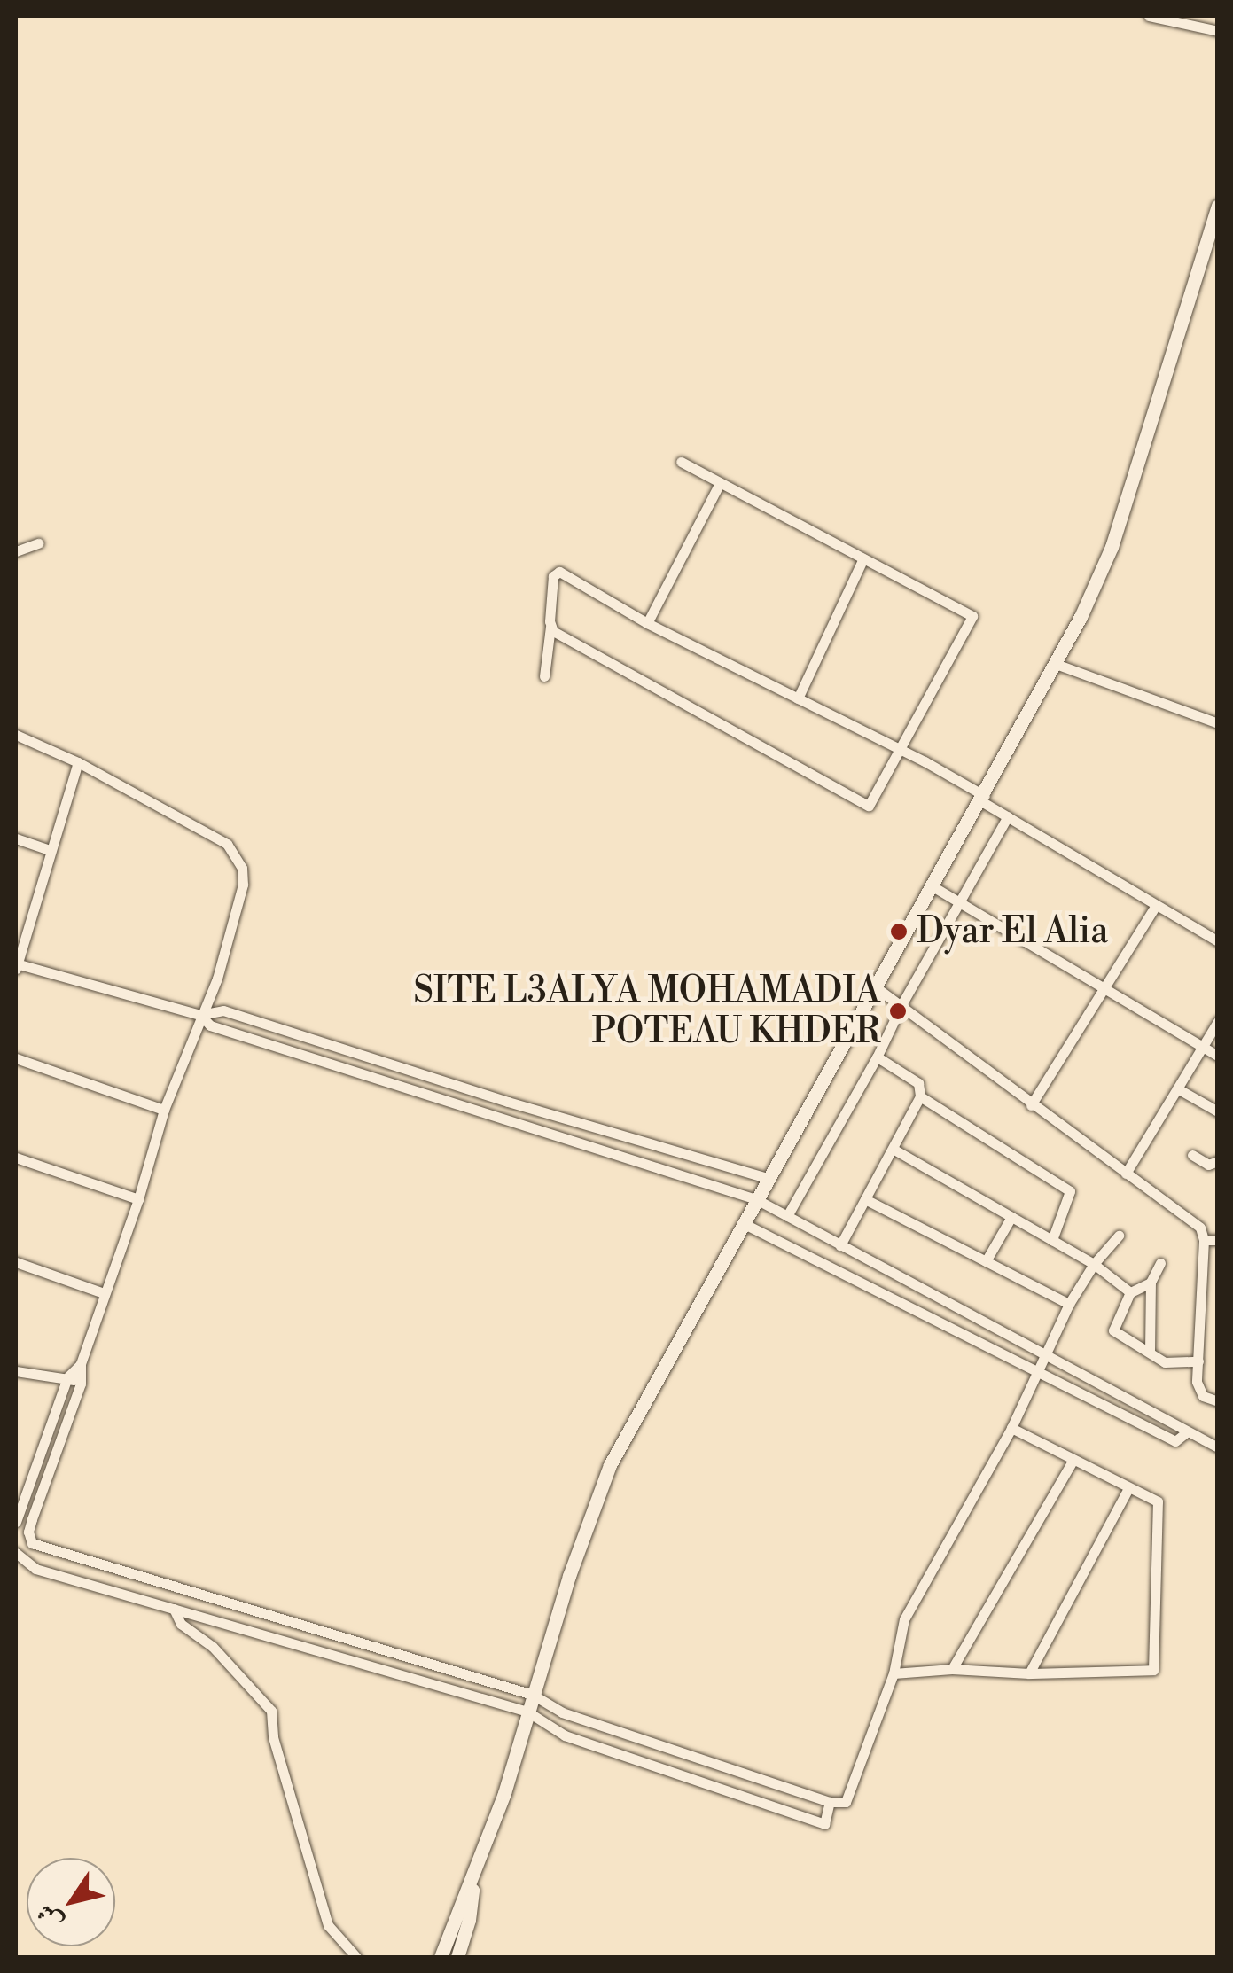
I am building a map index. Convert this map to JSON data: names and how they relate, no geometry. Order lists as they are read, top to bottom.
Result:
{
  "places": ["Dyar El Alia", "SITE L3ALYA MOHAMADIA POTEAU KHDER"],
  "north": "bottom left"
}
